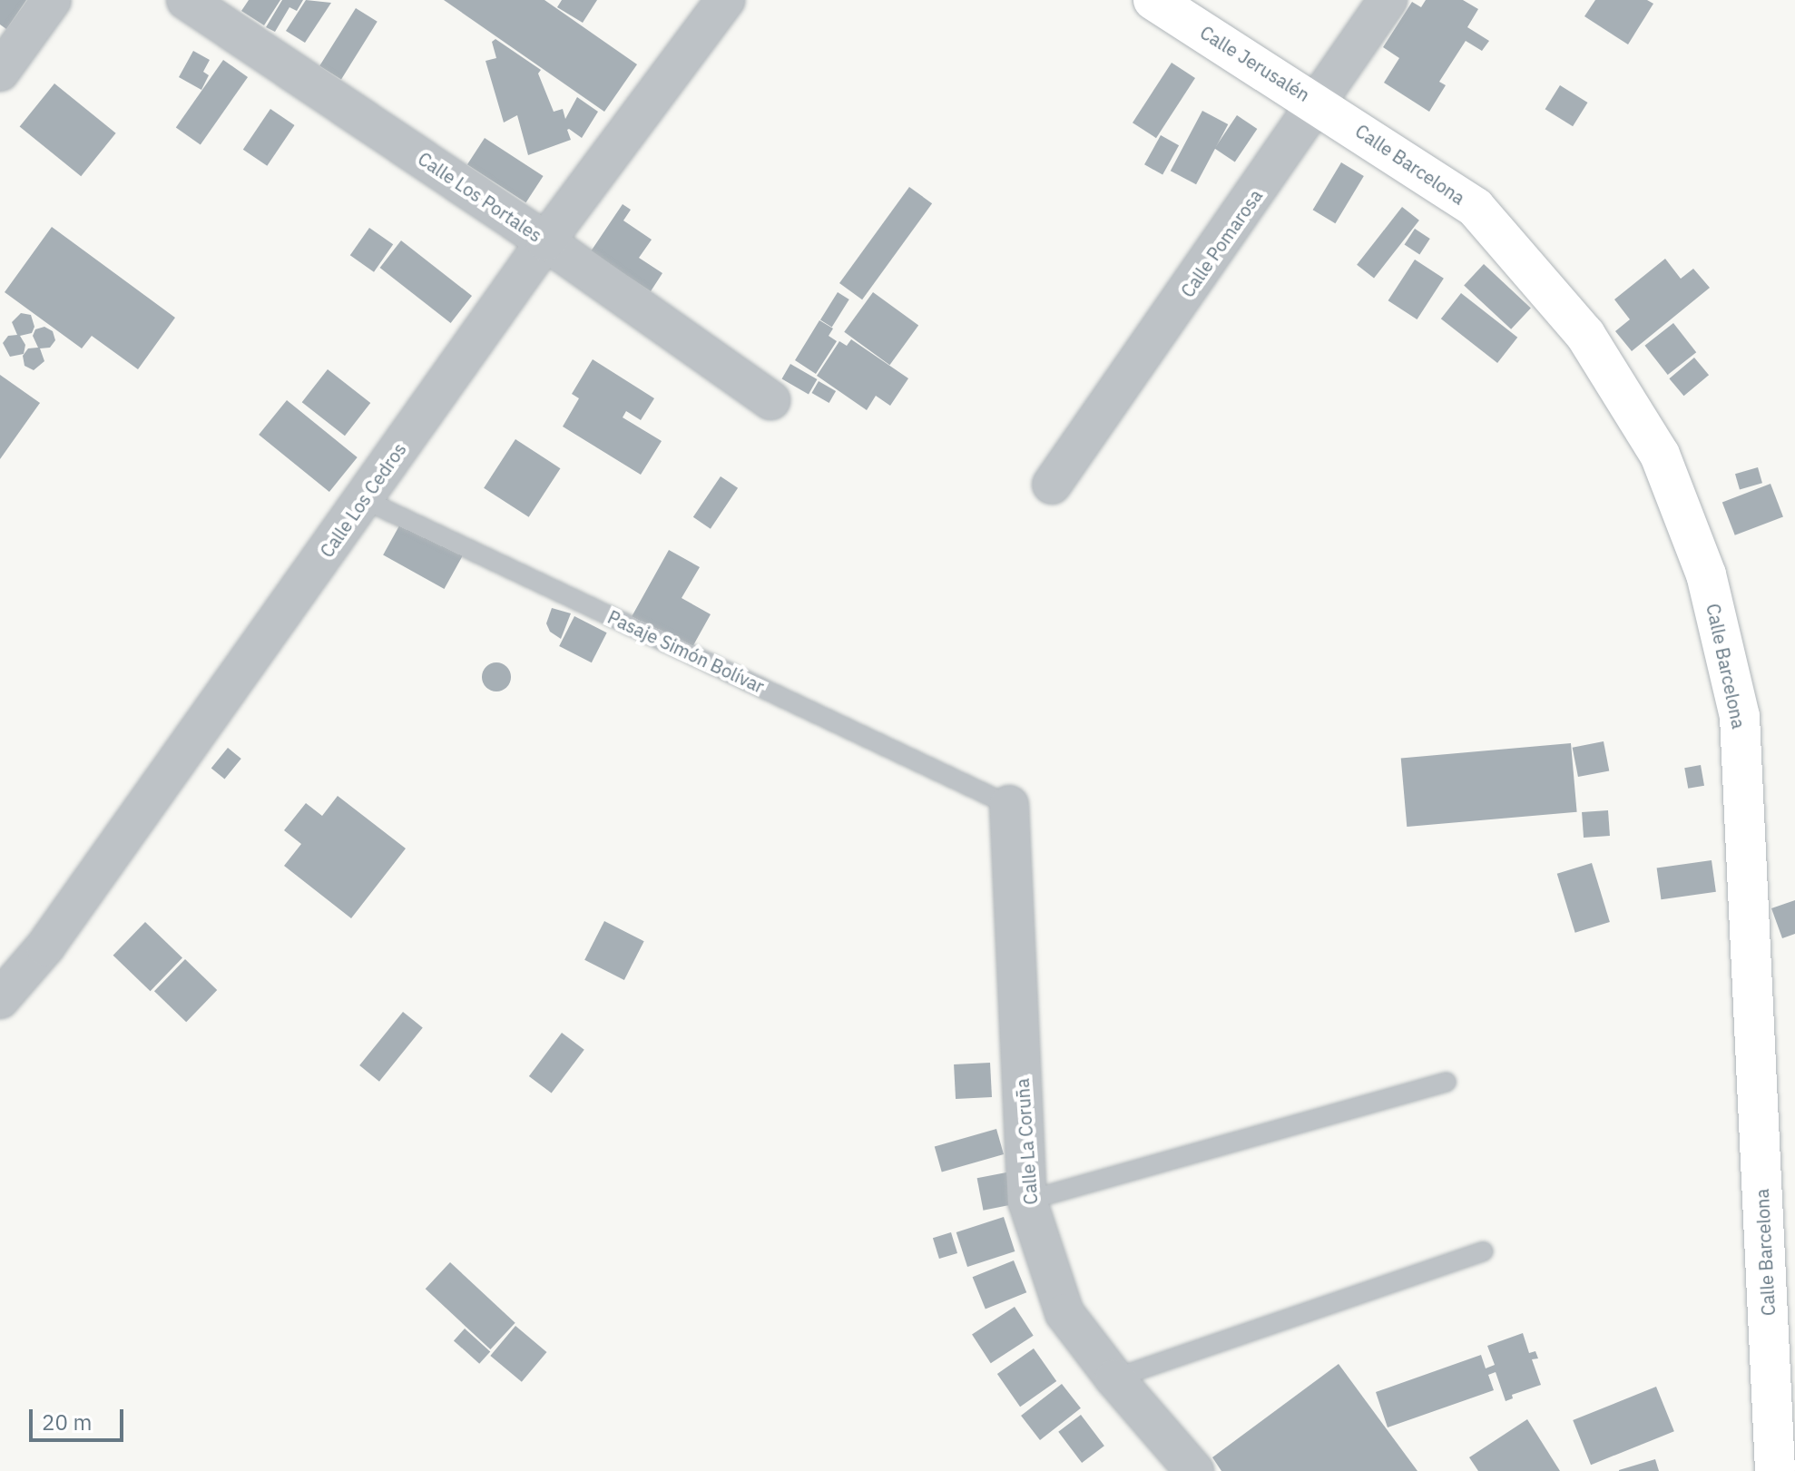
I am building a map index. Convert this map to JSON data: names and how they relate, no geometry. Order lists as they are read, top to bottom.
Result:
{
  "streets": {
    "street": [
      "Calle Jerusalén",
      "Calle Barcelona",
      "Calle Los Portales",
      "Calle Pomarosa",
      "Calle Los Cedros",
      "Calle La Coruña"
    ],
    "lane": ["Pasaje Simón Bolívar"]
  },
  "crossings": [
    ["Calle Jerusalén", "Calle Barcelona"],
    ["Calle Jerusalén", "Calle Pomarosa"],
    ["Calle Barcelona", "Calle Pomarosa"],
    ["Calle Los Portales", "Calle Los Cedros"],
    ["Calle Los Cedros", "Pasaje Simón Bolívar"],
    ["Pasaje Simón Bolívar", "Calle La Coruña"]
  ],
  "scale_bar": "20 m"
}
